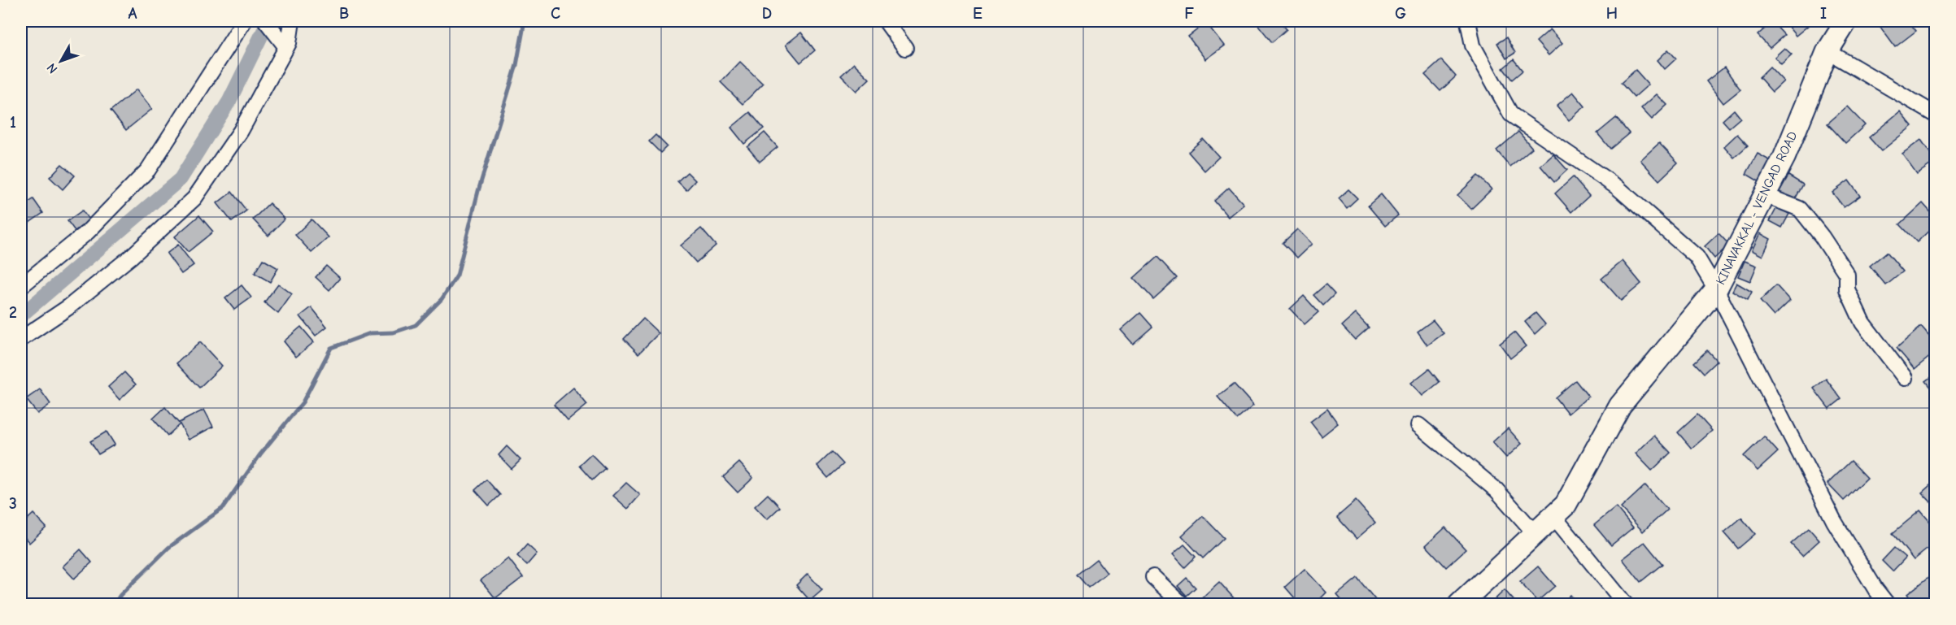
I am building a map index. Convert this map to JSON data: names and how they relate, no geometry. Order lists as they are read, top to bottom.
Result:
{
  "streets": {
    "main road": ["KINAVAKKAL - VENGAD ROAD"]
  },
  "north": "bottom left",
  "grid": {
    "columns": [
      "A",
      "B",
      "C",
      "D",
      "E",
      "F",
      "G",
      "H",
      "I"
    ],
    "rows": ["1", "2", "3"]
  }
}
